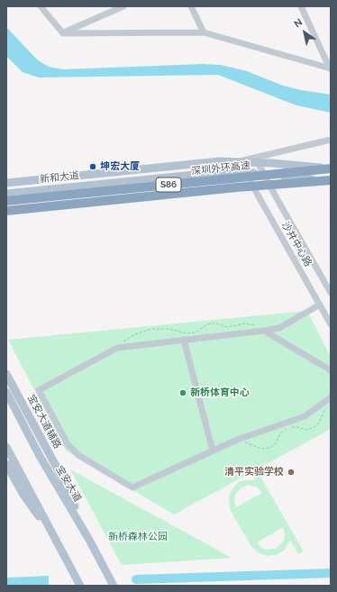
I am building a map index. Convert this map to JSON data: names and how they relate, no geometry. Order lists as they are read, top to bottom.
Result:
{
  "streets": {
    "highway": ["深圳外环高速", "S86"],
    "main road": ["新和大道", "宝安大道辅路", "宝安大道"],
    "street": ["沙井中心路"]
  },
  "crossings": [
    ["深圳外环高速", "新和大道"],
    ["新和大道", "沙井中心路"],
    ["宝安大道辅路", "宝安大道"]
  ],
  "parks": ["新桥森林公园"],
  "places": ["坤宏大厦", "新桥体育中心", "清平实验学校"],
  "north": "top left"
}
